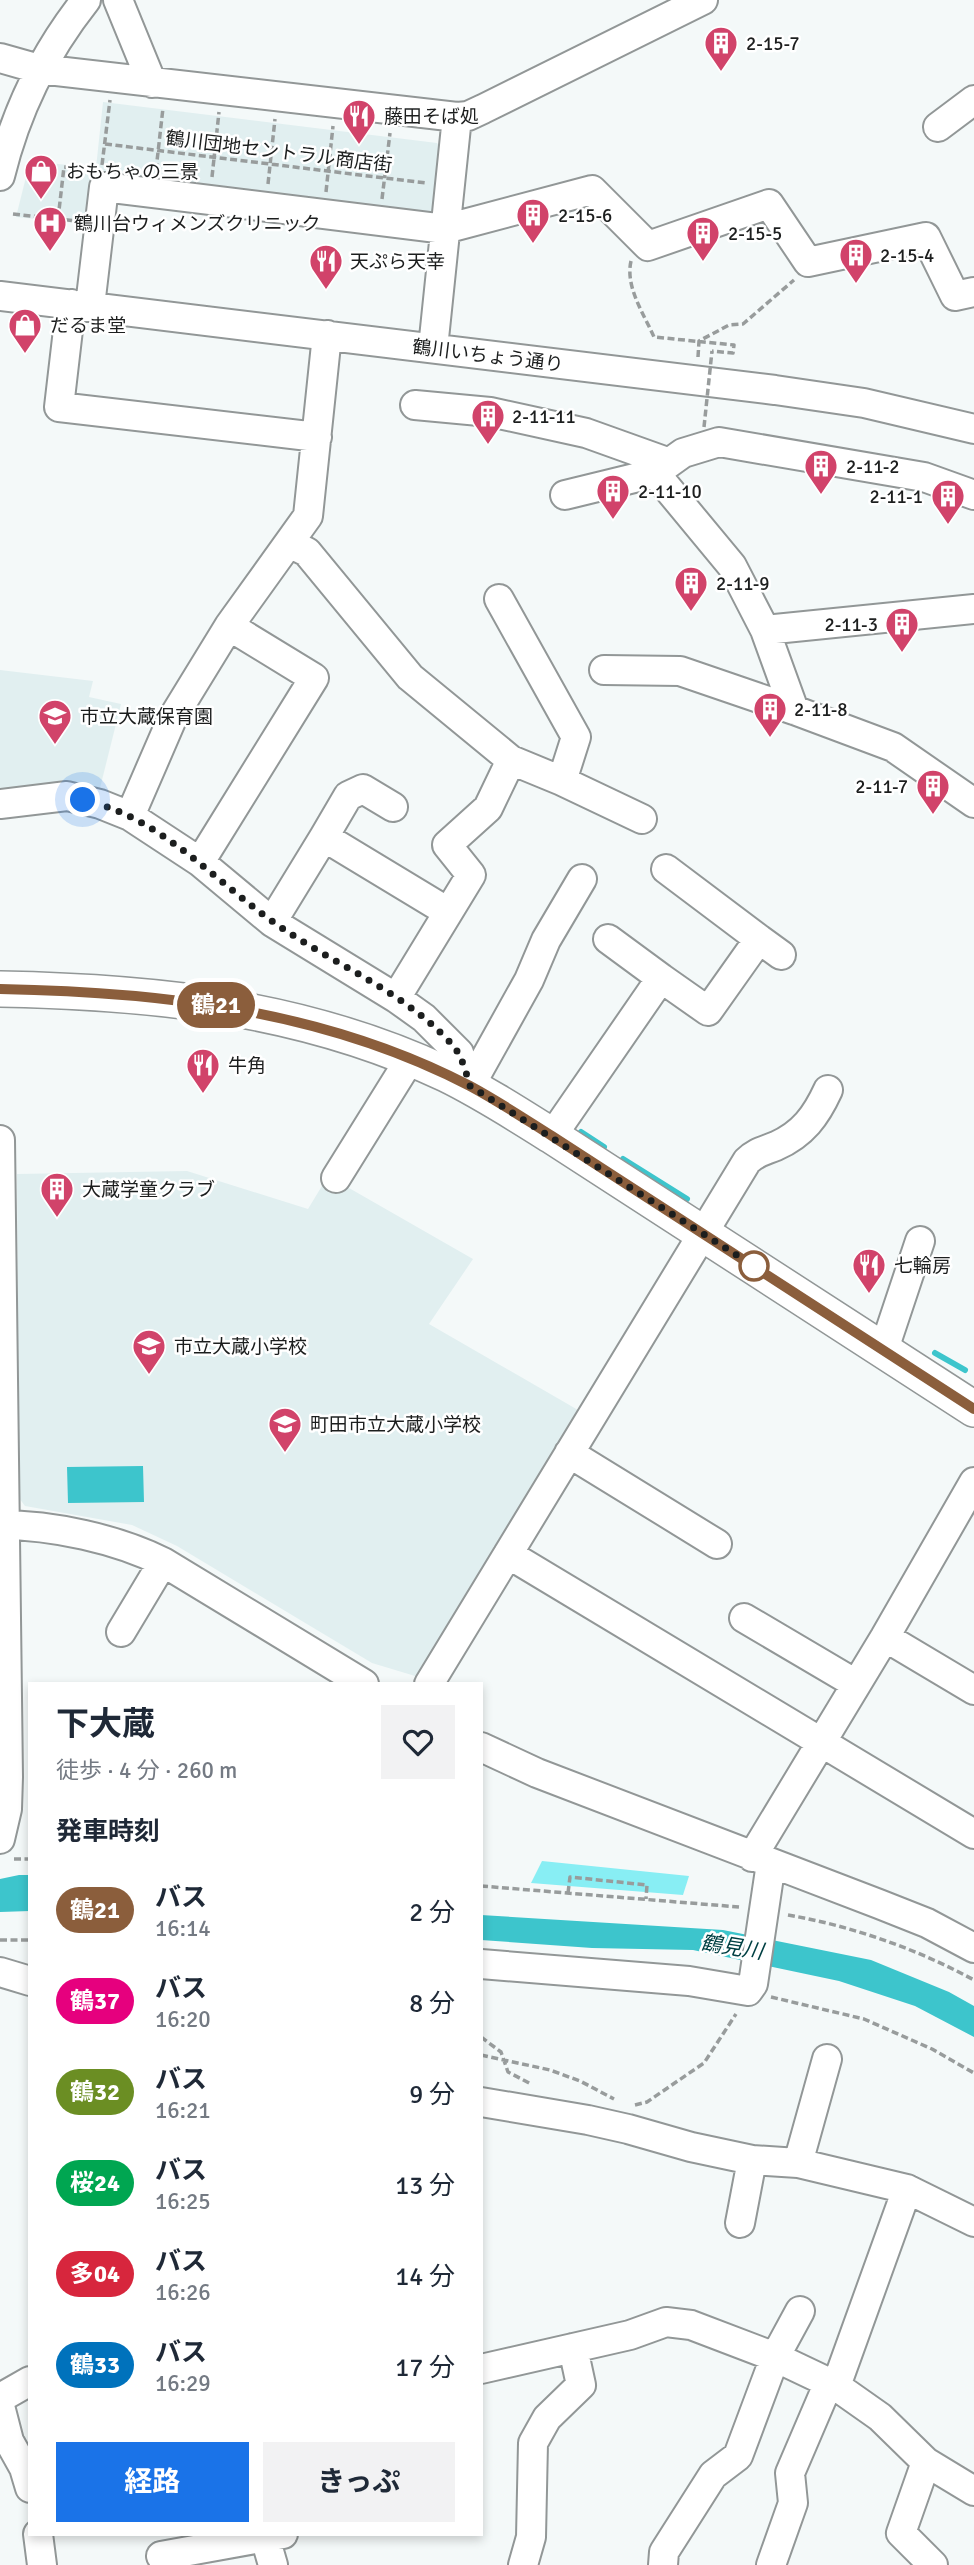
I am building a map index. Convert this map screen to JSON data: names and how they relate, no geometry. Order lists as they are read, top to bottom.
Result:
{
  "streets": {
    "street": ["鶴川いちょう通り"],
    "path": ["鶴川団地セントラル商店街"]
  },
  "water": ["鶴見川"],
  "places": {
    "building": [
      "2-15-7",
      "2-15-6",
      "2-15-5",
      "2-15-4",
      "2-11-11",
      "2-11-2",
      "2-11-10",
      "2-11-1",
      "2-11-9",
      "2-11-3",
      "2-11-8",
      "2-11-7",
      "大蔵学童クラブ"
    ],
    "restaurant": [
      "藤田そば処",
      "天ぷら天幸",
      "牛角",
      "七輪房"
    ],
    "shop": ["おもちゃの三景", "だるま堂"],
    "hospital": ["鶴川台ウィメンズクリニック"],
    "school or university": ["市立大蔵保育園", "市立大蔵小学校", "町田市立大蔵小学校"]
  },
  "lines": ["bus line 鶴21"],
  "page": {
    "on_map": "鶴21",
    "heading": [
      ["下大蔵", "徒歩 · 4 分 · 260 m"],
      "発車時刻"
    ],
    "list": [
      {
        "mark": "鶴21",
        "name": "バス",
        "note": "16:14",
        "value": "2 分"
      },
      {
        "mark": "鶴37",
        "name": "バス",
        "note": "16:20",
        "value": "8 分"
      },
      {
        "mark": "鶴32",
        "name": "バス",
        "note": "16:21",
        "value": "9 分"
      },
      {
        "mark": "桜24",
        "name": "バス",
        "note": "16:25",
        "value": "13 分"
      },
      {
        "mark": "多04",
        "name": "バス",
        "note": "16:26",
        "value": "14 分"
      },
      {
        "mark": "鶴33",
        "name": "バス",
        "note": "16:29",
        "value": "17 分"
      }
    ],
    "buttons": ["経路", "きっぷ"]
  }
}
